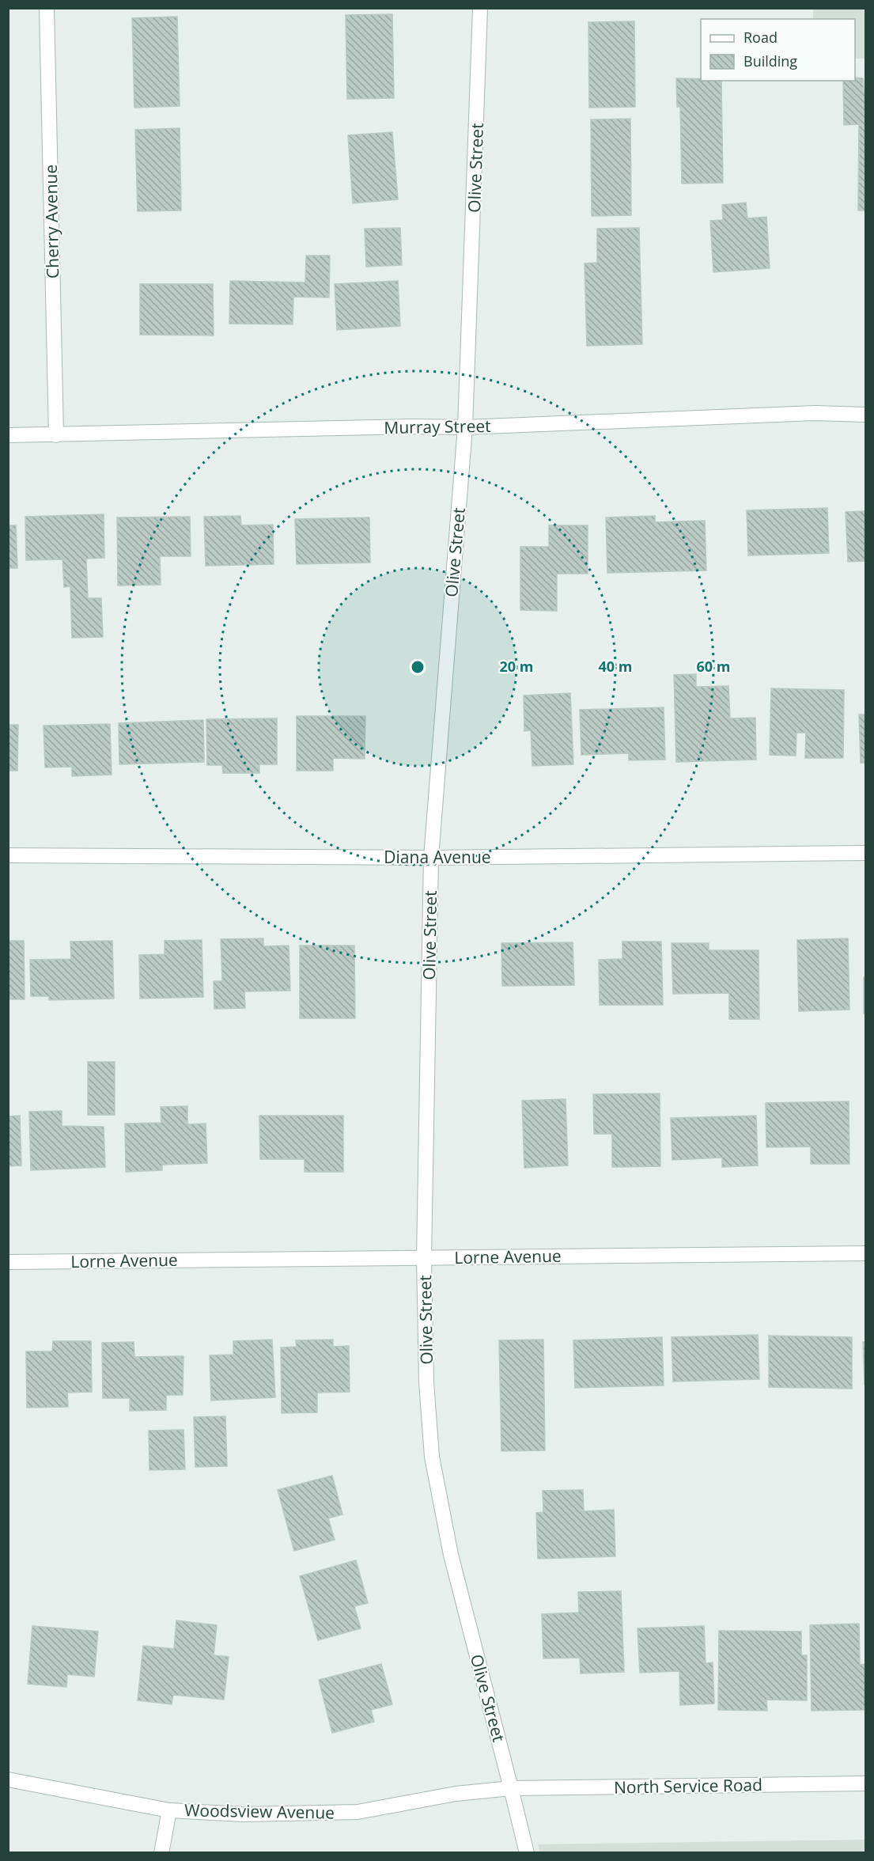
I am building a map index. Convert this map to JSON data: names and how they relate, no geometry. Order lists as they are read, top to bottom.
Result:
{
  "streets": {
    "street": [
      "Olive Street",
      "Cherry Avenue",
      "Murray Street",
      "Diana Avenue",
      "Lorne Avenue",
      "North Service Road",
      "Woodsview Avenue"
    ]
  },
  "crossings": [
    ["Olive Street", "Murray Street"],
    ["Olive Street", "Diana Avenue"],
    ["Olive Street", "Lorne Avenue"],
    ["Olive Street", "North Service Road"],
    ["Olive Street", "Woodsview Avenue"],
    ["Cherry Avenue", "Murray Street"],
    ["North Service Road", "Woodsview Avenue"]
  ],
  "legend": ["Road", "Building"],
  "rings": ["20 m", "40 m", "60 m"]
}
